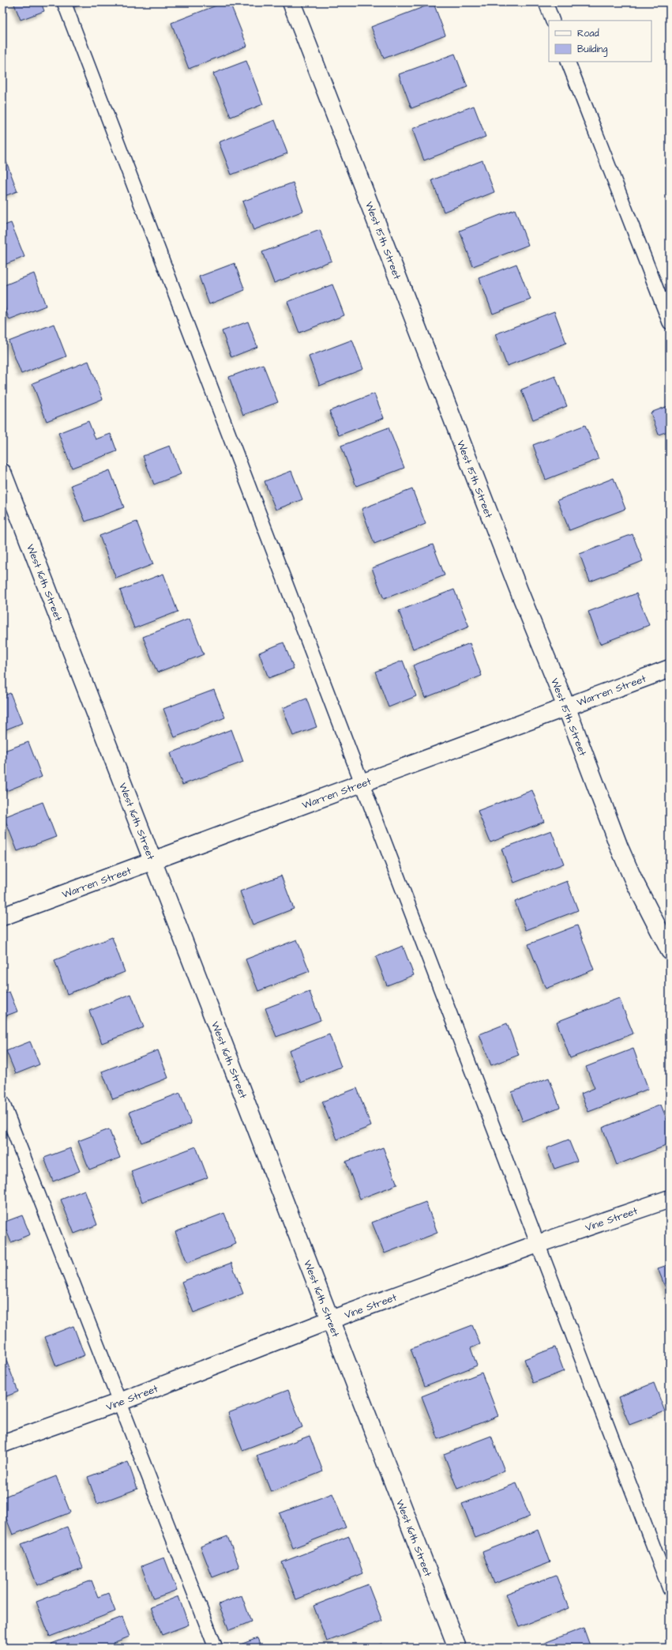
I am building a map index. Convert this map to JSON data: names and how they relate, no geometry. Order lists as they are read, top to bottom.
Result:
{
  "streets": {
    "street": [
      "West 15th Street",
      "West 16th Street",
      "Warren Street",
      "Vine Street"
    ]
  },
  "crossings": [
    ["West 15th Street", "Warren Street"],
    ["West 16th Street", "Warren Street"],
    ["West 16th Street", "Vine Street"]
  ],
  "legend": ["Road", "Building"]
}
